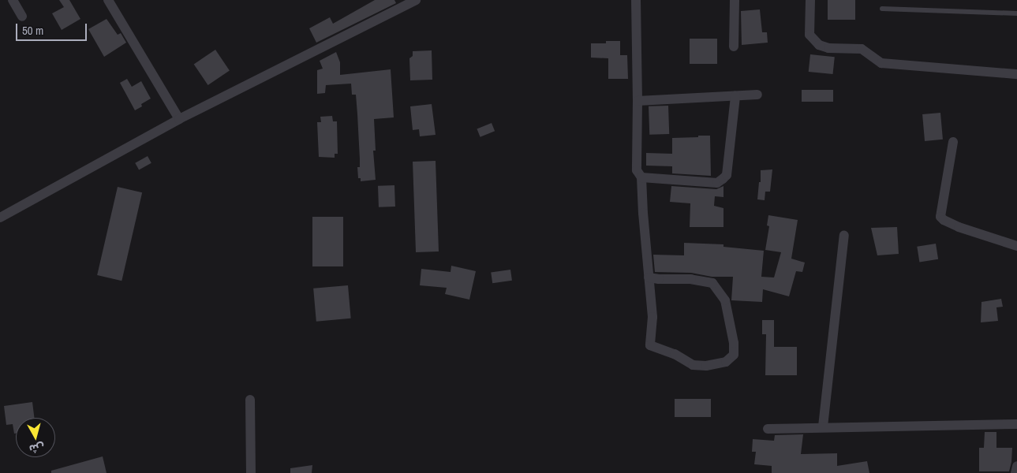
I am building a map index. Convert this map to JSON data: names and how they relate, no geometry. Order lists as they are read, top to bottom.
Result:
{
  "scale_bar": "50 m",
  "north": "bottom"
}
